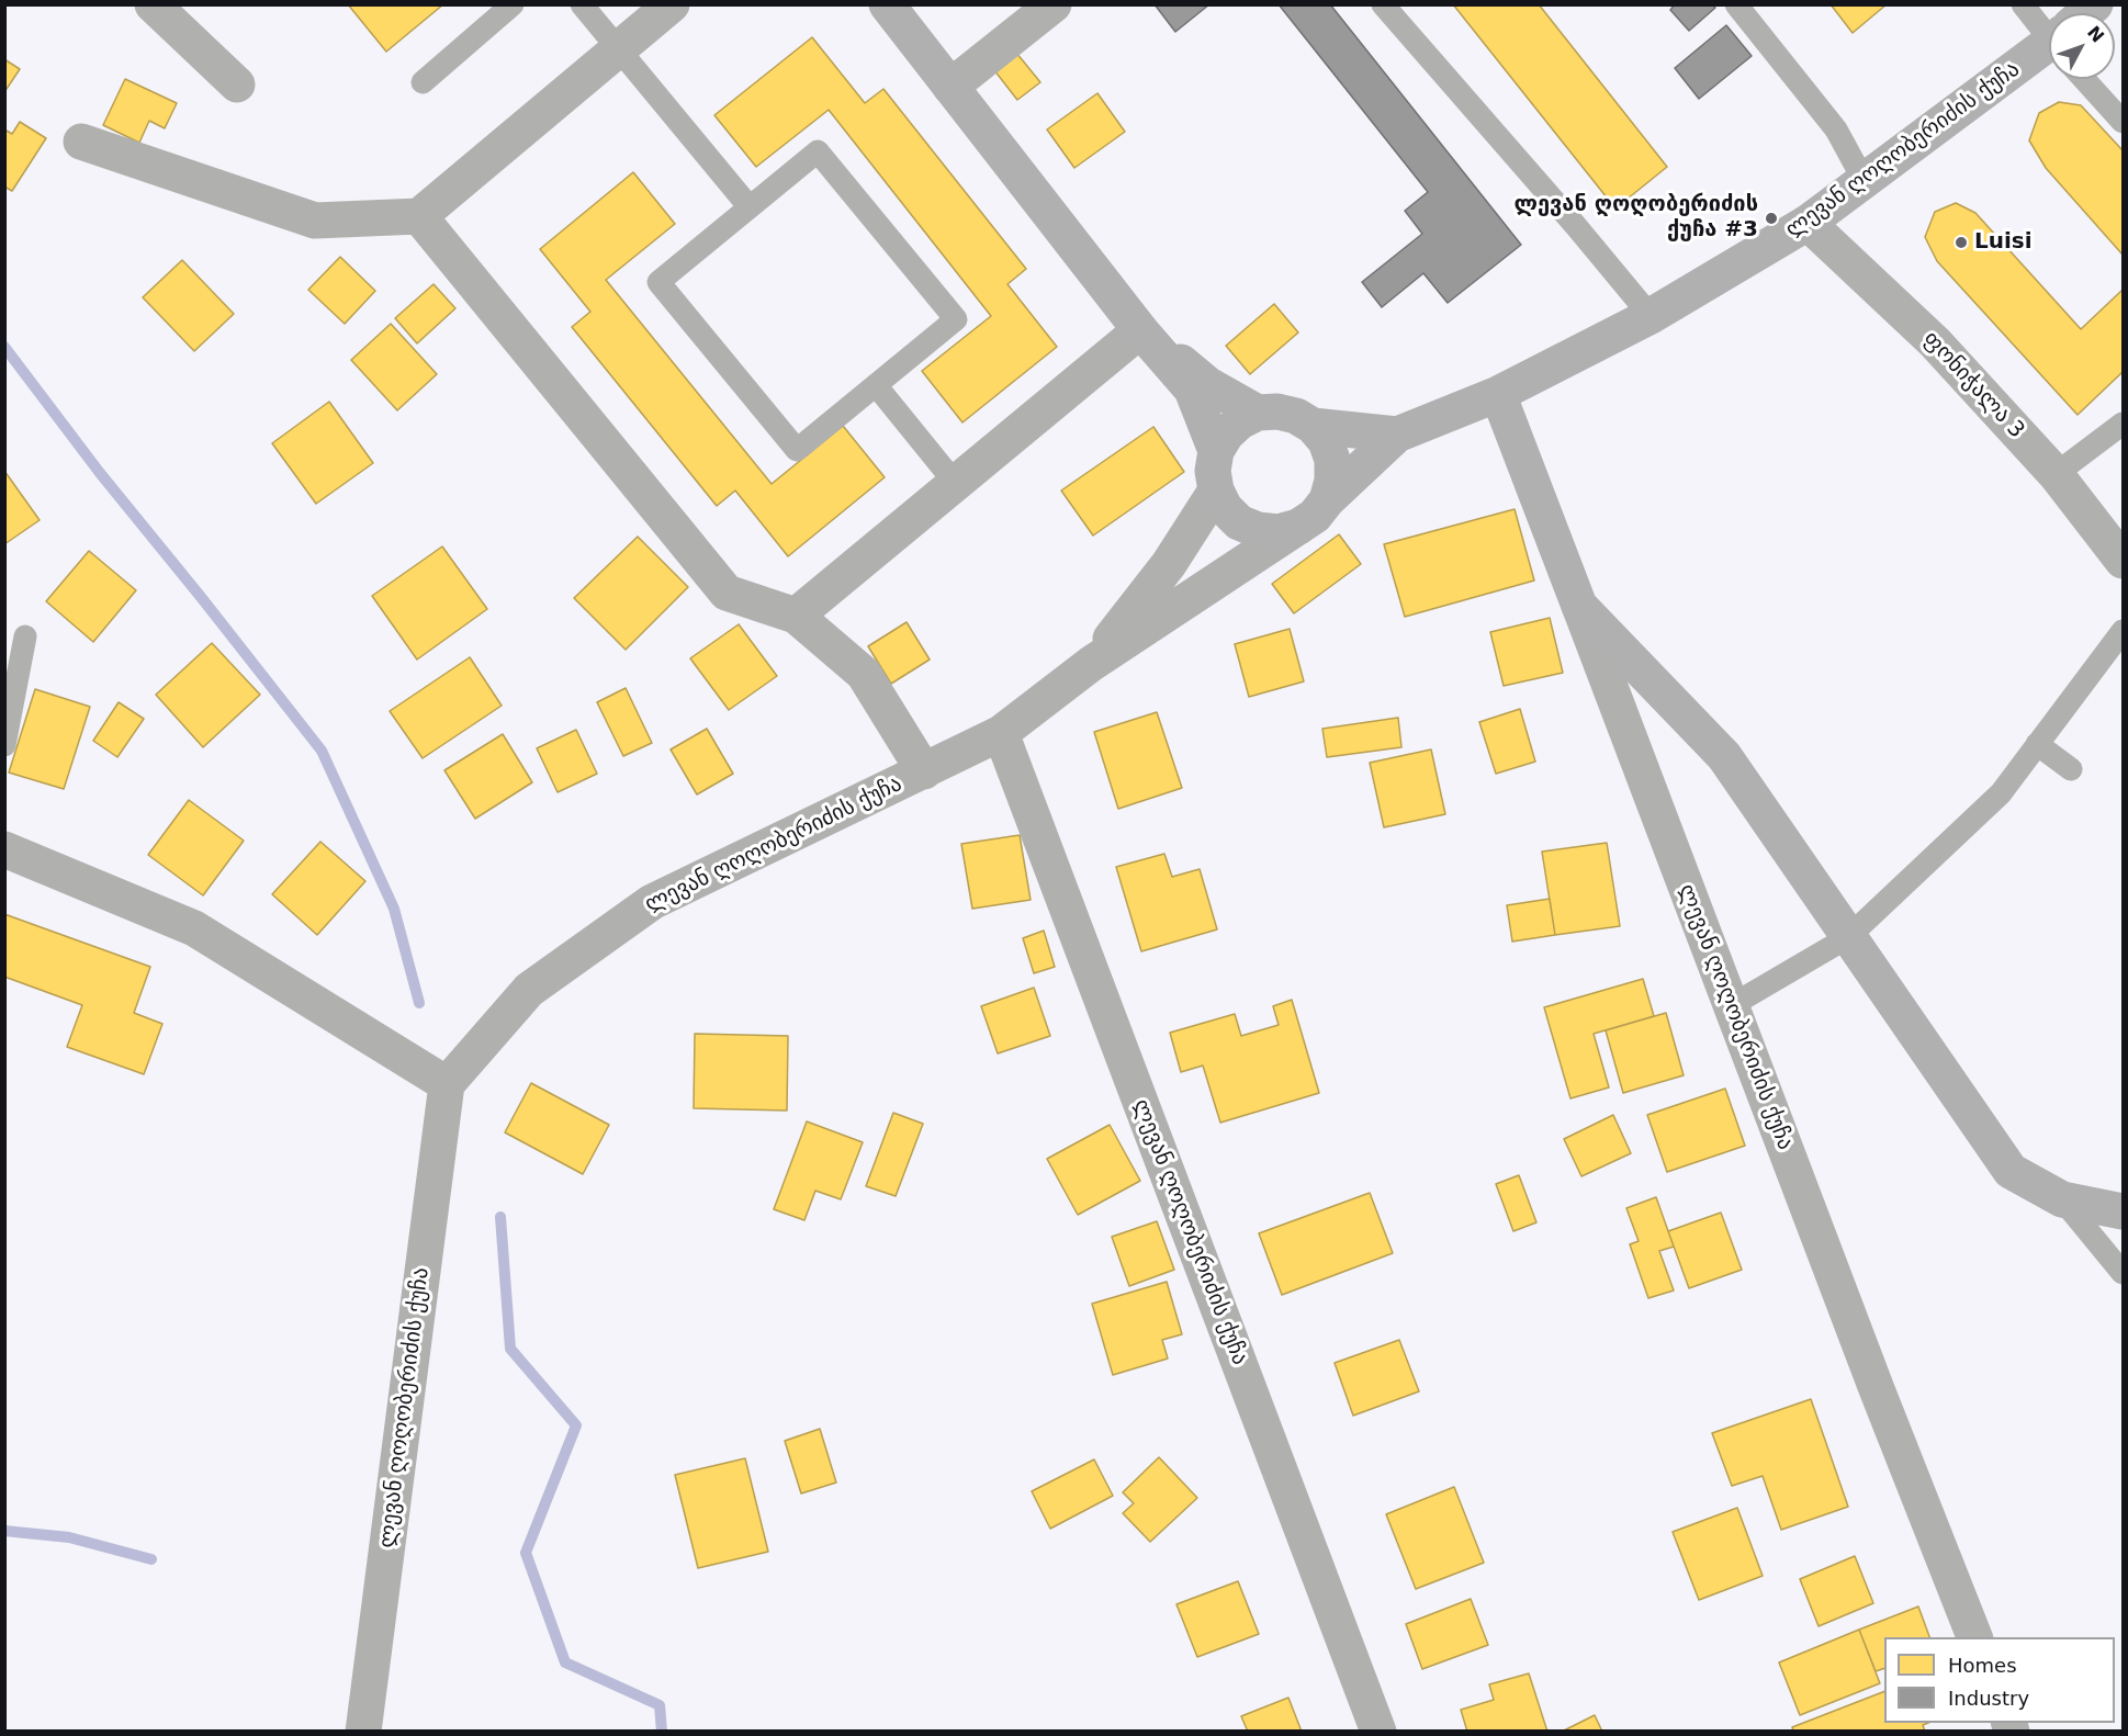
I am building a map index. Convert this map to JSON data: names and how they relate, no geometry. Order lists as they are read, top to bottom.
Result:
{
  "streets": {
    "street": ["ლევან ღოღობერიძის ქუჩა", "ფონიჭალა 3"]
  },
  "crossings": [
    ["ლევან ღოღობერიძის ქუჩა", "ფონიჭალა 3"]
  ],
  "places": ["ლევან ღოღობერიძის ქუჩა #3", "Luisi"],
  "legend": ["Homes", "Industry"],
  "north": "top right"
}
